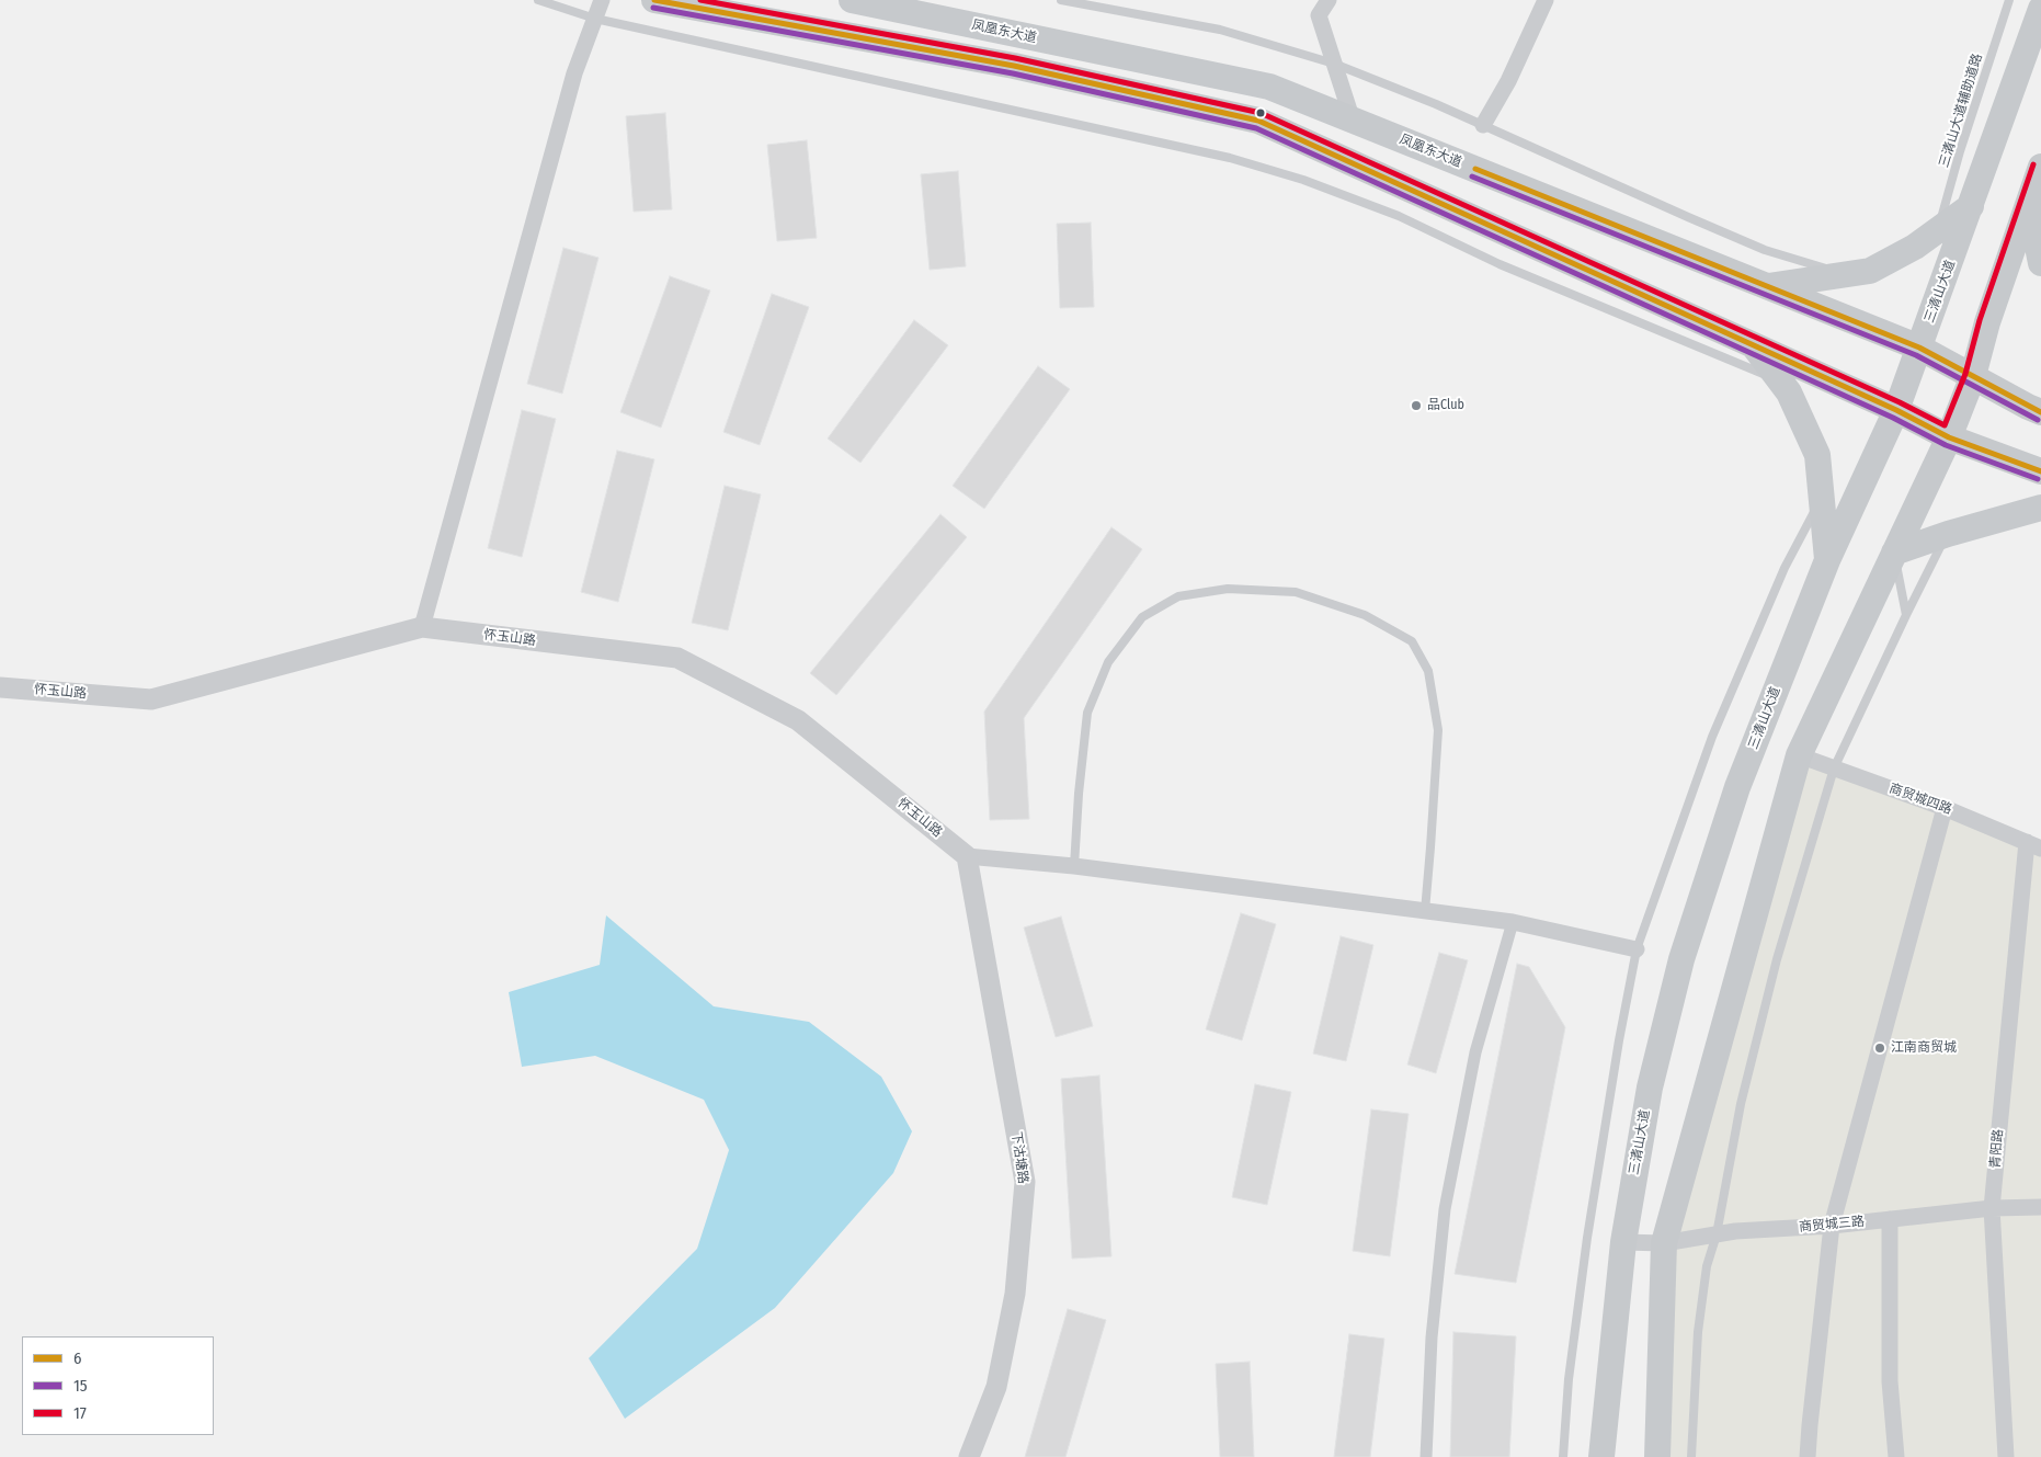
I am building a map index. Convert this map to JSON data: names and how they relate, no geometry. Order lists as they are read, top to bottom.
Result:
{
  "streets": {
    "main road": ["凤凰东大道", "三清山大道"],
    "street": [
      "怀玉山路",
      "商贸城四路",
      "青阳路",
      "下沽塘路",
      "商贸城三路"
    ],
    "lane": ["三清山大道辅助道路"]
  },
  "crossings": [
    ["凤凰东大道", "三清山大道"],
    ["三清山大道", "商贸城三路"],
    ["怀玉山路", "下沽塘路"],
    ["商贸城四路", "青阳路"],
    ["青阳路", "商贸城三路"]
  ],
  "places": ["品Club", "江南商贸城"],
  "lines": ["transit line 6", "transit line 17", "transit line 15"],
  "legend": ["6", "15", "17"]
}
